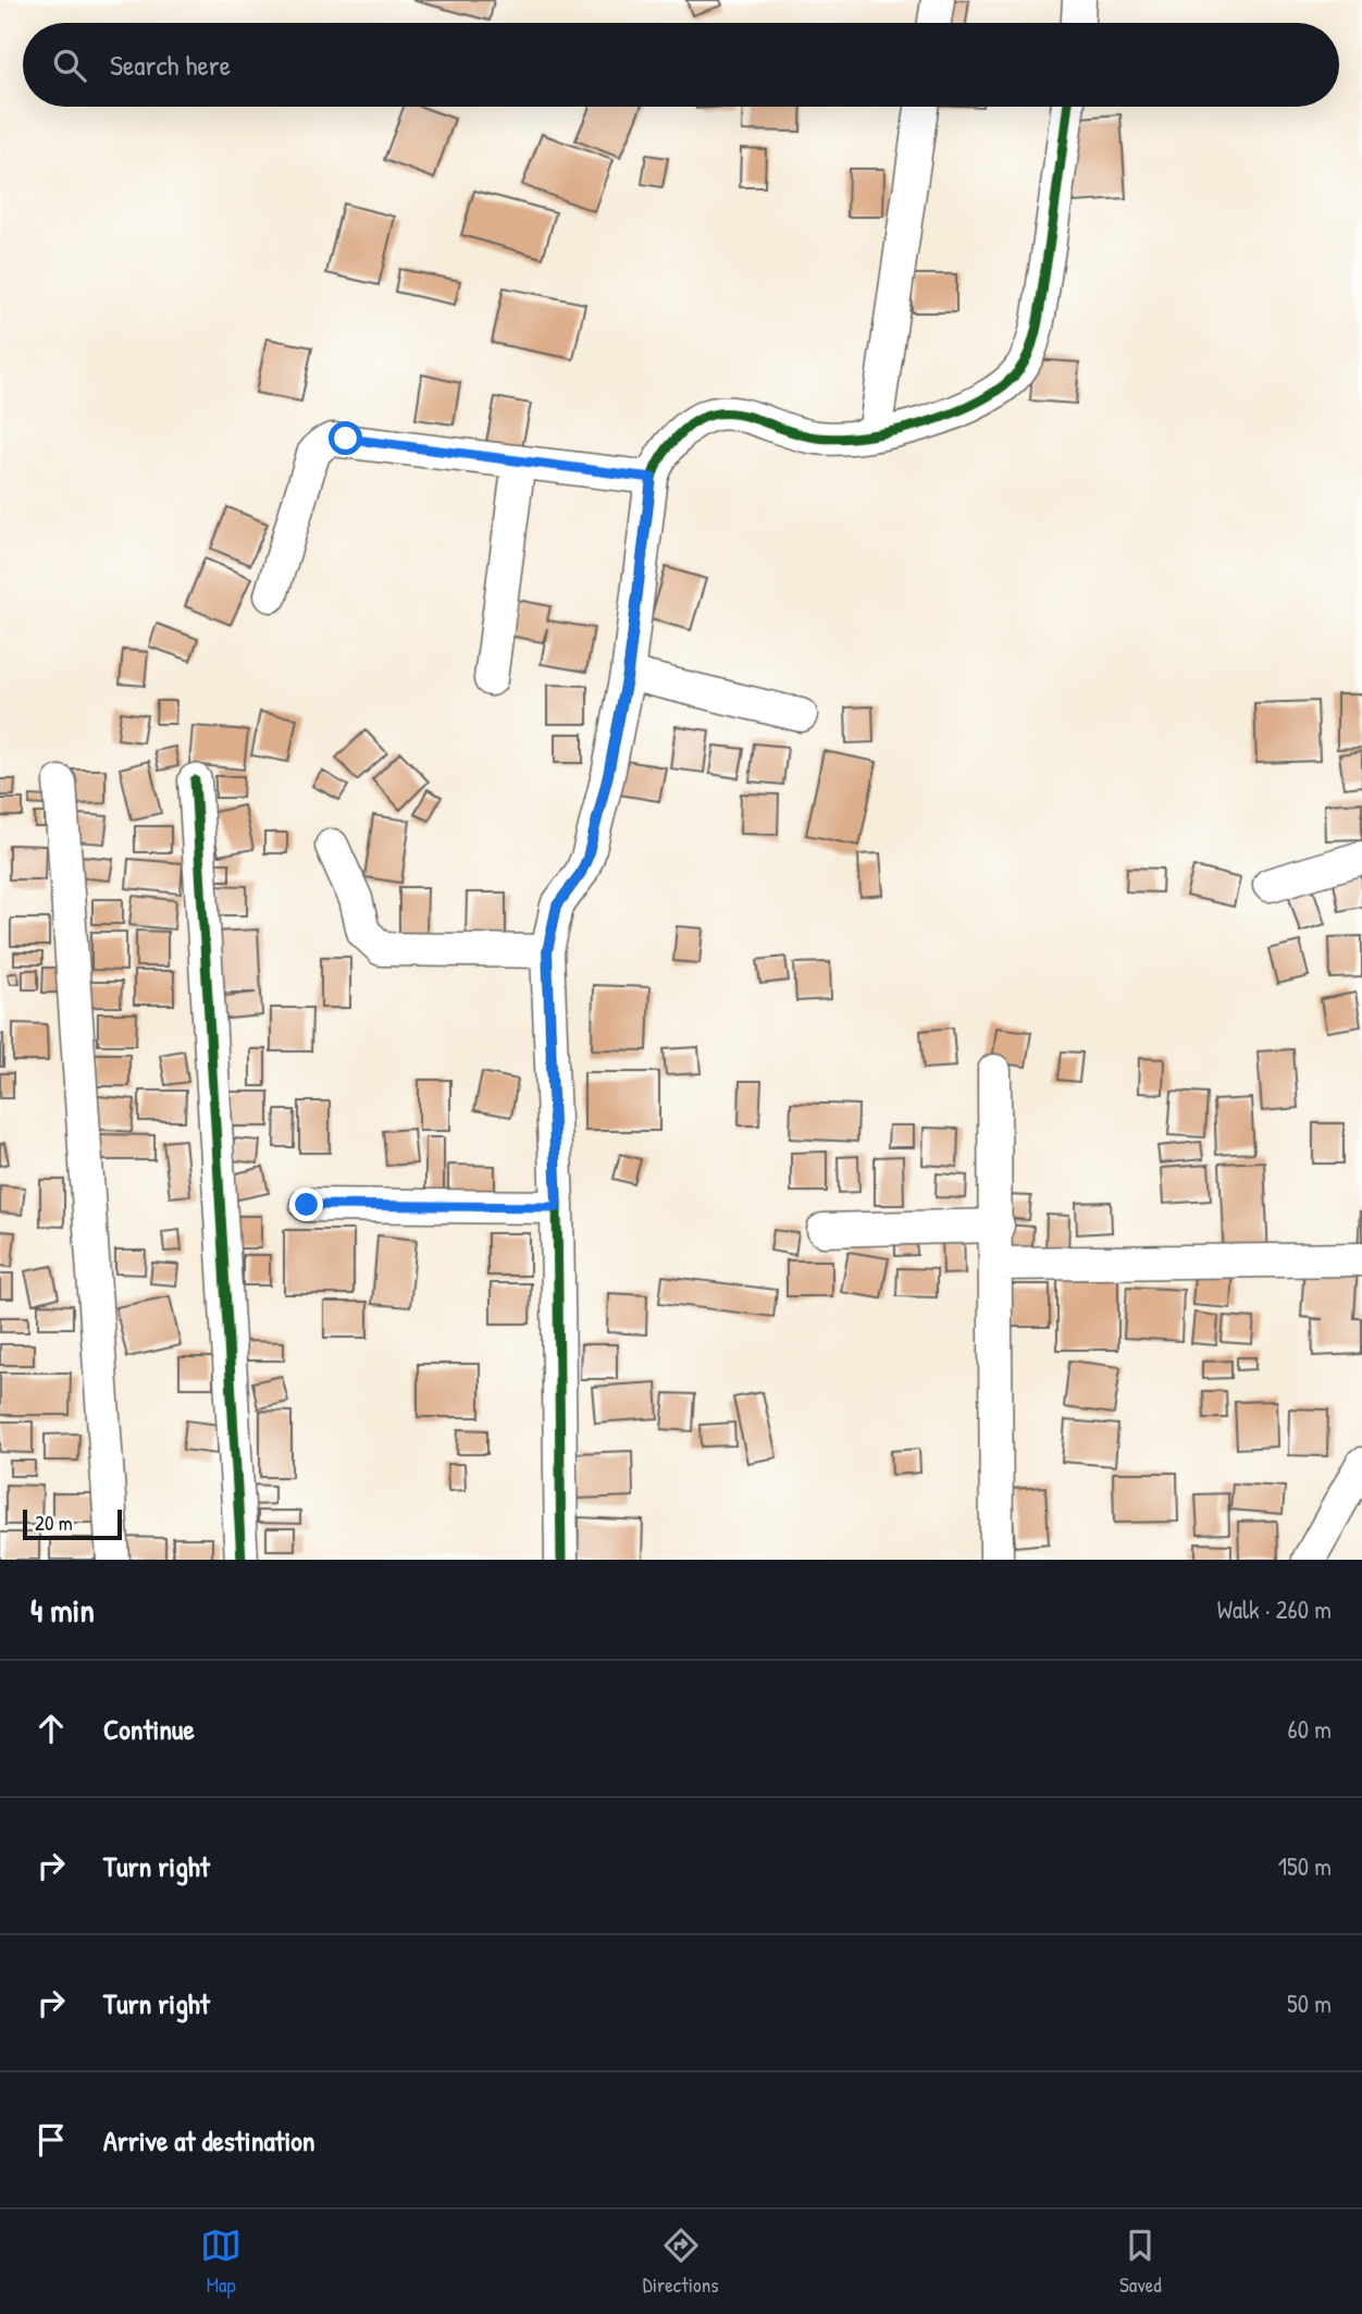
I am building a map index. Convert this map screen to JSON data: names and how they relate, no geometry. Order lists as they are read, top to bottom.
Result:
{
  "scale_bar": "20 m",
  "page": {
    "search": "Search here",
    "scale": "20 m",
    "heading": ["4 min", "Walk · 260 m"],
    "list": [
      ["Continue", "60 m"],
      ["Turn right", "150 m"],
      ["Turn right", "50 m"],
      "Arrive at destination"
    ],
    "nav": ["Map", "Directions", "Saved"]
  }
}
